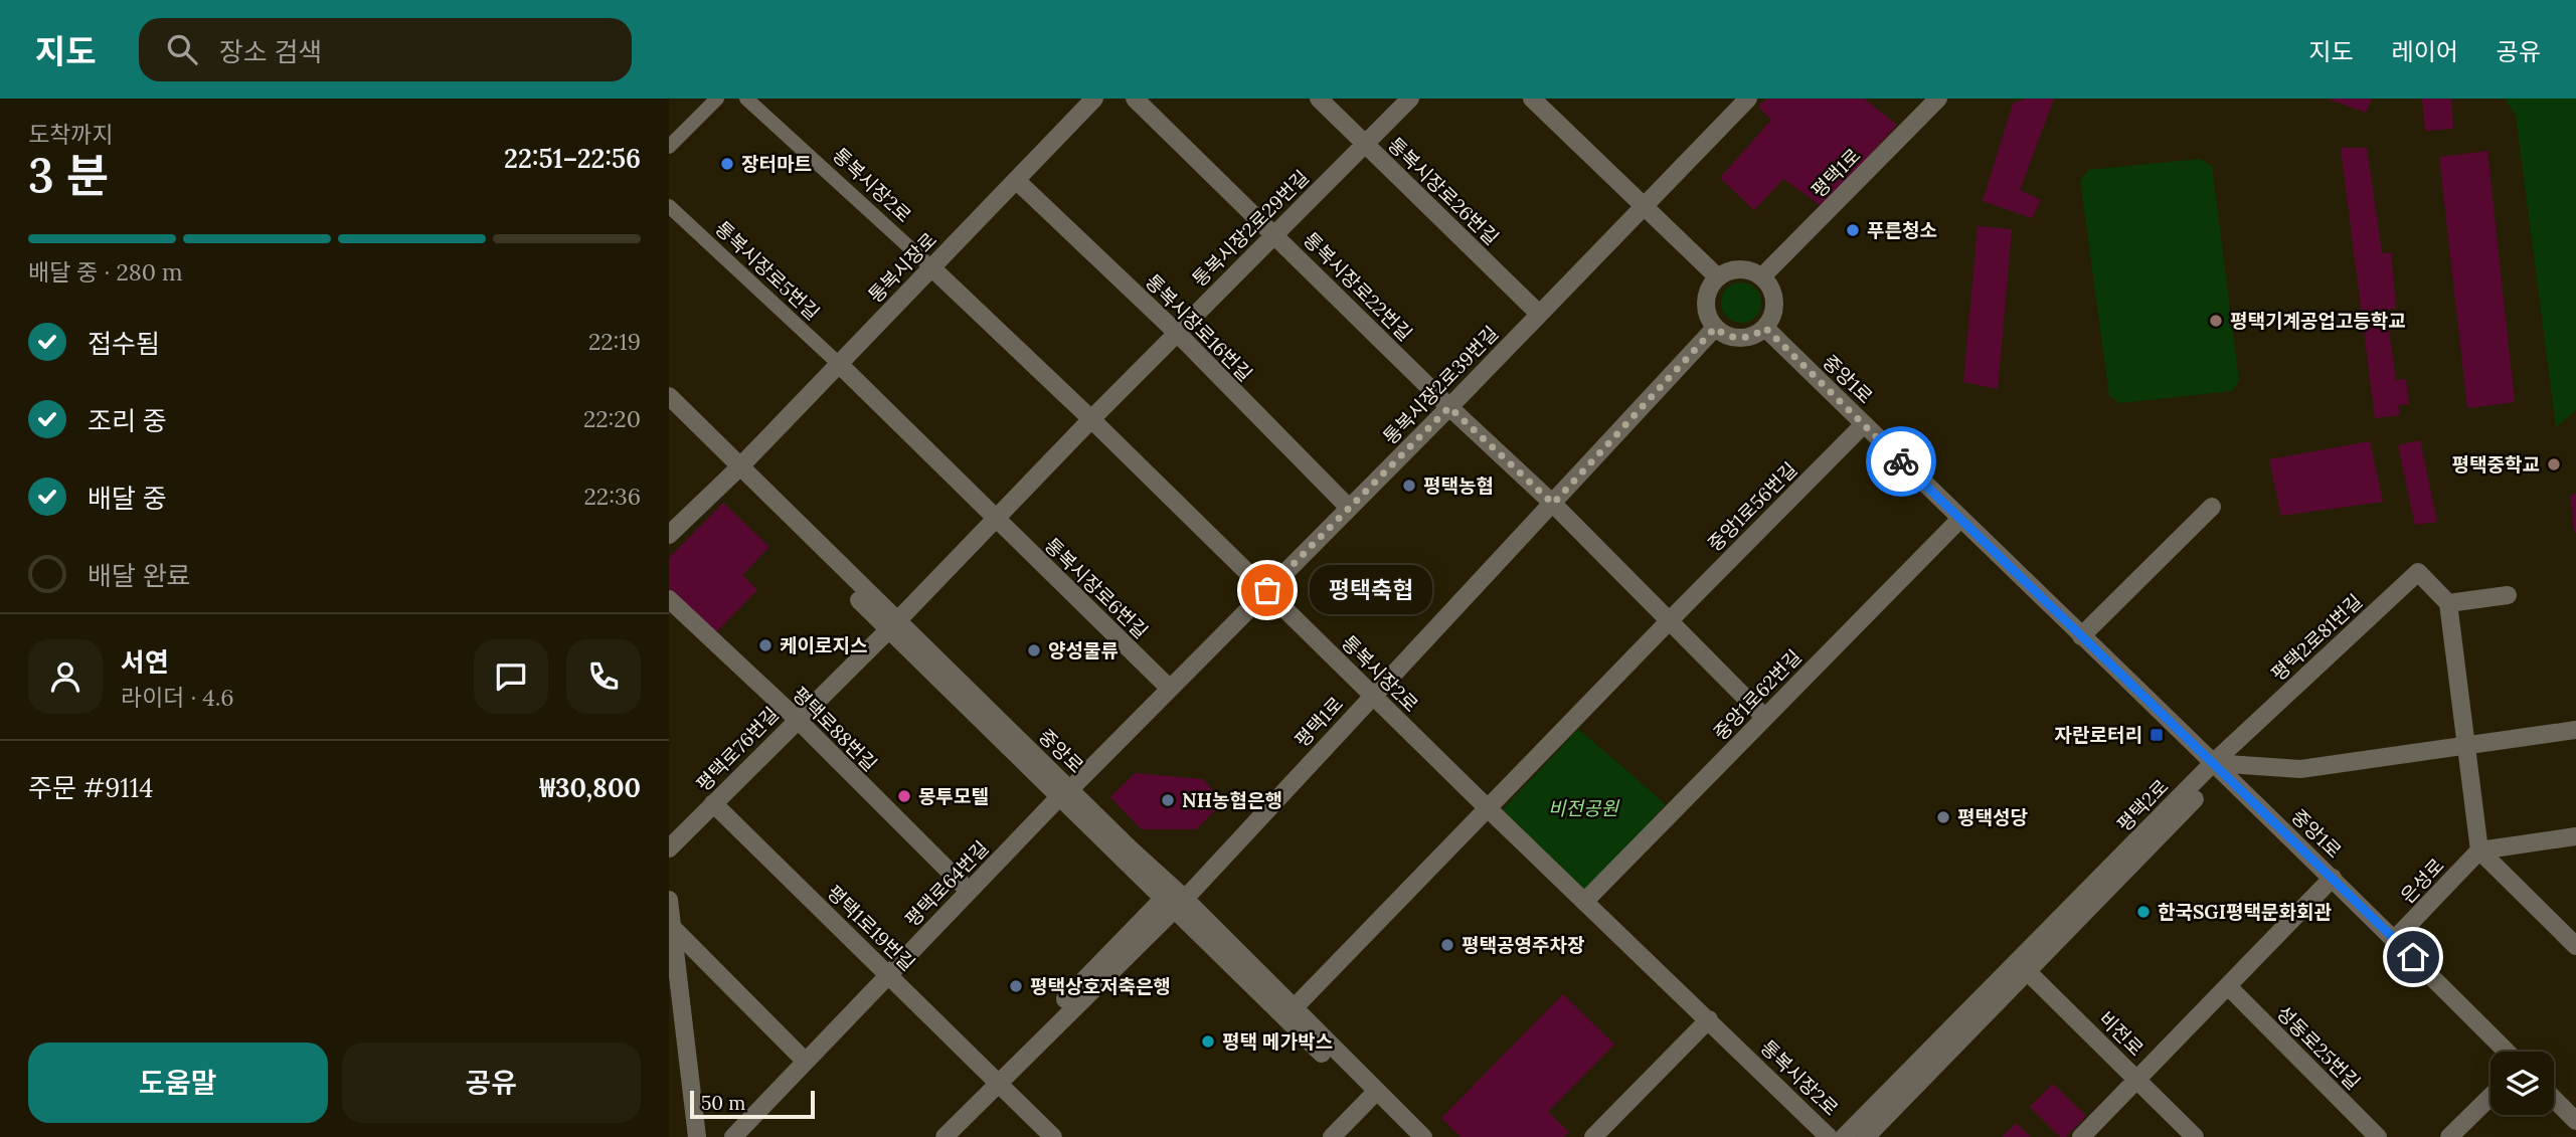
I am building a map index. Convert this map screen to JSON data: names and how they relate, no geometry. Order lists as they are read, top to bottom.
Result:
{
  "streets": {
    "street": [
      "평택1로",
      "통복시장2로",
      "통복시장로26번길",
      "통복시장2로29번길",
      "통복시장로",
      "통복시장로5번길",
      "통복시장로22번길",
      "통복시장로16번길",
      "중앙1로",
      "통복시장2로39번길",
      "중앙1로56번길",
      "통복시장로6번길",
      "평택2로81번길",
      "중앙1로62번길",
      "평택로88번길",
      "평택로76번길",
      "중앙로",
      "평택2로",
      "은성로",
      "평택로64번길",
      "평택1로19번길",
      "비전로",
      "성동로25번길"
    ]
  },
  "crossings": [
    ["평택1로", "통복시장2로"],
    ["평택1로", "통복시장로22번길"],
    ["평택1로", "중앙1로"],
    ["평택1로", "중앙로"],
    ["평택1로", "평택1로19번길"],
    ["통복시장2로", "통복시장2로29번길"],
    ["통복시장2로", "통복시장로"],
    ["통복시장2로", "통복시장2로39번길"],
    ["통복시장2로", "중앙1로56번길"],
    ["통복시장2로", "중앙1로62번길"],
    ["통복시장로26번길", "통복시장2로29번길"],
    ["통복시장로26번길", "통복시장2로39번길"],
    ["통복시장2로29번길", "통복시장로22번길"],
    ["통복시장2로29번길", "통복시장로16번길"],
    ["통복시장로", "통복시장로5번길"],
    ["통복시장로", "통복시장로16번길"],
    ["통복시장로", "통복시장로6번길"],
    ["통복시장로", "중앙로"],
    ["통복시장로5번길", "통복시장로6번길"],
    ["통복시장로22번길", "통복시장2로39번길"],
    ["통복시장로16번길", "통복시장2로39번길"],
    ["중앙1로", "중앙1로56번길"],
    ["중앙1로", "평택2로81번길"],
    ["중앙1로", "중앙1로62번길"],
    ["중앙1로", "평택2로"],
    ["중앙1로", "은성로"],
    ["평택2로81번길", "평택2로"],
    ["평택로88번길", "평택로76번길"],
    ["평택로88번길", "평택로64번길"],
    ["평택로76번길", "중앙로"],
    ["평택로76번길", "평택1로19번길"],
    ["중앙로", "평택로64번길"],
    ["평택2로", "비전로"],
    ["평택로64번길", "평택1로19번길"]
  ],
  "parks": ["비전공원"],
  "places": {
    "other": [
      "장터마트",
      "푸른청소",
      "평택기계공업고등학교",
      "평택중학교",
      "평택농협",
      "평택축협",
      "케이로지스",
      "양성물류",
      "몽투모텔",
      "NH농협은행",
      "평택성당",
      "한국SGI평택문화회관",
      "평택공영주차장",
      "평택상호저축은행",
      "평택 메가박스"
    ],
    "transit": ["자란로터리"]
  },
  "scale_bar": "50 m",
  "page": {
    "header": "지도",
    "search": "장소 검색",
    "nav": ["지도", "레이어", "공유"],
    "heading": ["3 분", "도착까지", "22:51–22:56"],
    "panel": [
      "서연",
      "라이더 · 4.6",
      "주문 #9114",
      "₩30,800"
    ],
    "bar": "배달 중 · 280 m",
    "list": [
      ["접수됨", "22:19"],
      ["조리 중", "22:20"],
      ["배달 중", "22:36"],
      "배달 완료"
    ],
    "bubble": "평택축협",
    "buttons": ["도움말", "공유"],
    "scale": "50 m"
  }
}
